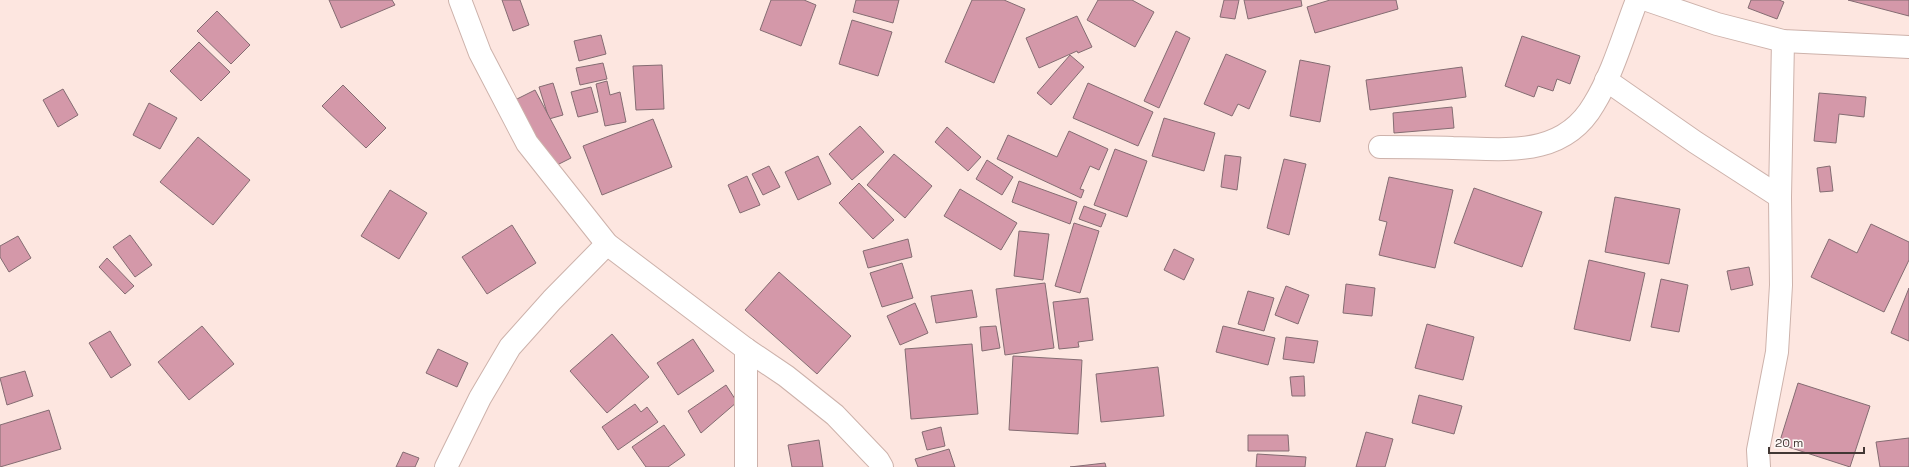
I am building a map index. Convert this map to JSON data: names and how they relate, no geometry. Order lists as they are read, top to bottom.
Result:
{
  "scale_bar": "20 m"
}
